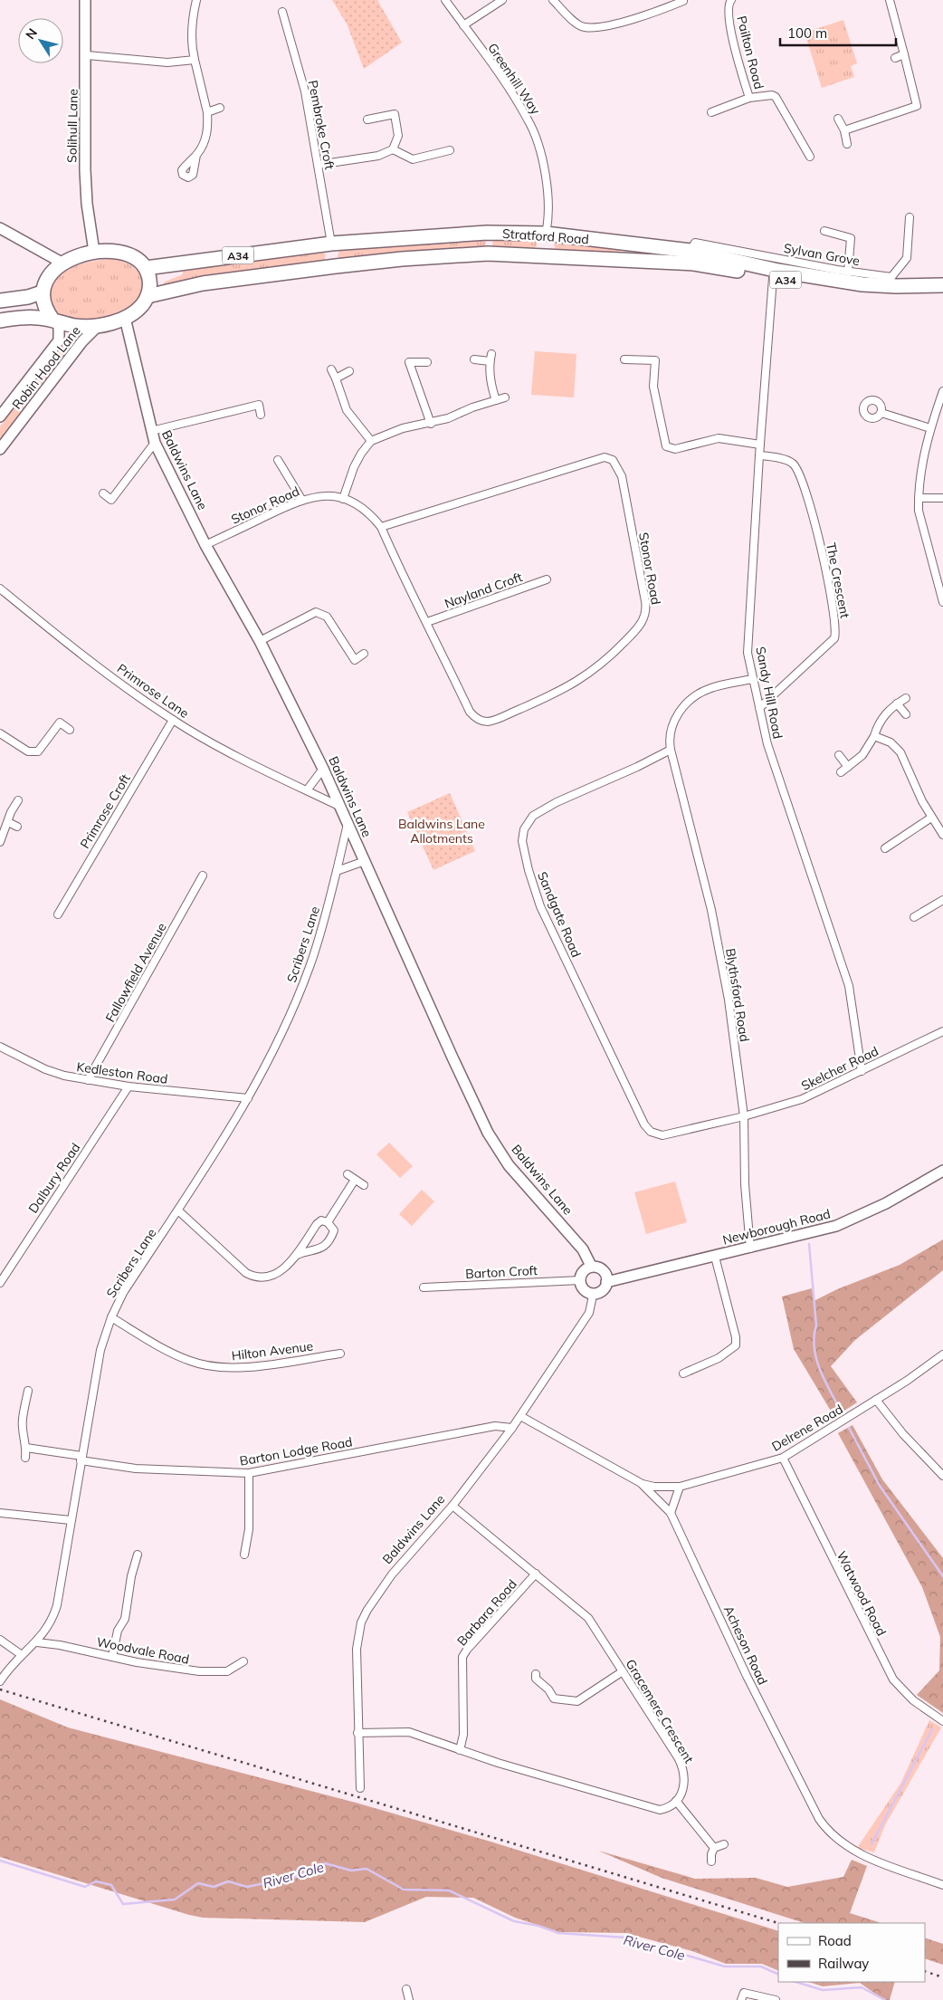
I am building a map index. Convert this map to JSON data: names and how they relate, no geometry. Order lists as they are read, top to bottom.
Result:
{
  "streets": {
    "highway": ["Stratford Road", "A34"],
    "street": [
      "Pailton Road",
      "Greenhill Way",
      "Pembroke Croft",
      "Solihull Lane",
      "Sylvan Grove",
      "Robin Hood Lane",
      "Baldwins Lane",
      "Stonor Road",
      "The Crescent",
      "Nayland Croft",
      "Primrose Lane",
      "Sandy Hill Road",
      "Primrose Croft",
      "Sandgate Road",
      "Scribers Lane",
      "Fallowfield Avenue",
      "Blythsford Road",
      "Skelcher Road",
      "Kedleston Road",
      "Dalbury Road",
      "Newborough Road",
      "Barton Croft",
      "Hilton Avenue",
      "Delrene Road",
      "Barton Lodge Road",
      "Watwood Road",
      "Barbara Road",
      "Acheson Road",
      "Woodvale Road",
      "Gracemere Crescent"
    ]
  },
  "crossings": [
    ["Greenhill Way", "Stratford Road"],
    ["Pembroke Croft", "Stratford Road"],
    ["Solihull Lane", "Stratford Road"],
    ["Solihull Lane", "Robin Hood Lane"],
    ["Solihull Lane", "Baldwins Lane"],
    ["Stratford Road", "Sylvan Grove"],
    ["Stratford Road", "Robin Hood Lane"],
    ["Stratford Road", "Baldwins Lane"],
    ["Stratford Road", "Sandy Hill Road"],
    ["Robin Hood Lane", "Baldwins Lane"],
    ["Baldwins Lane", "Stonor Road"],
    ["Baldwins Lane", "Primrose Lane"],
    ["Baldwins Lane", "Scribers Lane"],
    ["Baldwins Lane", "Newborough Road"],
    ["Baldwins Lane", "Barton Croft"],
    ["Baldwins Lane", "Barton Lodge Road"],
    ["Baldwins Lane", "Acheson Road"],
    ["Baldwins Lane", "Gracemere Crescent"],
    ["Stonor Road", "Nayland Croft"],
    ["The Crescent", "Sandy Hill Road"],
    ["Primrose Lane", "Primrose Croft"],
    ["Sandy Hill Road", "Skelcher Road"],
    ["Sandgate Road", "Blythsford Road"],
    ["Sandgate Road", "Skelcher Road"],
    ["Scribers Lane", "Kedleston Road"],
    ["Scribers Lane", "Hilton Avenue"],
    ["Scribers Lane", "Barton Lodge Road"],
    ["Scribers Lane", "Woodvale Road"],
    ["Fallowfield Avenue", "Kedleston Road"],
    ["Blythsford Road", "Skelcher Road"],
    ["Blythsford Road", "Newborough Road"],
    ["Kedleston Road", "Dalbury Road"],
    ["Newborough Road", "Barton Croft"],
    ["Delrene Road", "Watwood Road"],
    ["Delrene Road", "Acheson Road"],
    ["Barbara Road", "Gracemere Crescent"]
  ],
  "water": ["River Cole"],
  "parks": ["Baldwins Lane Allotments"],
  "legend": ["Road", "Railway"],
  "scale_bar": "100 m",
  "north": "top left"
}
